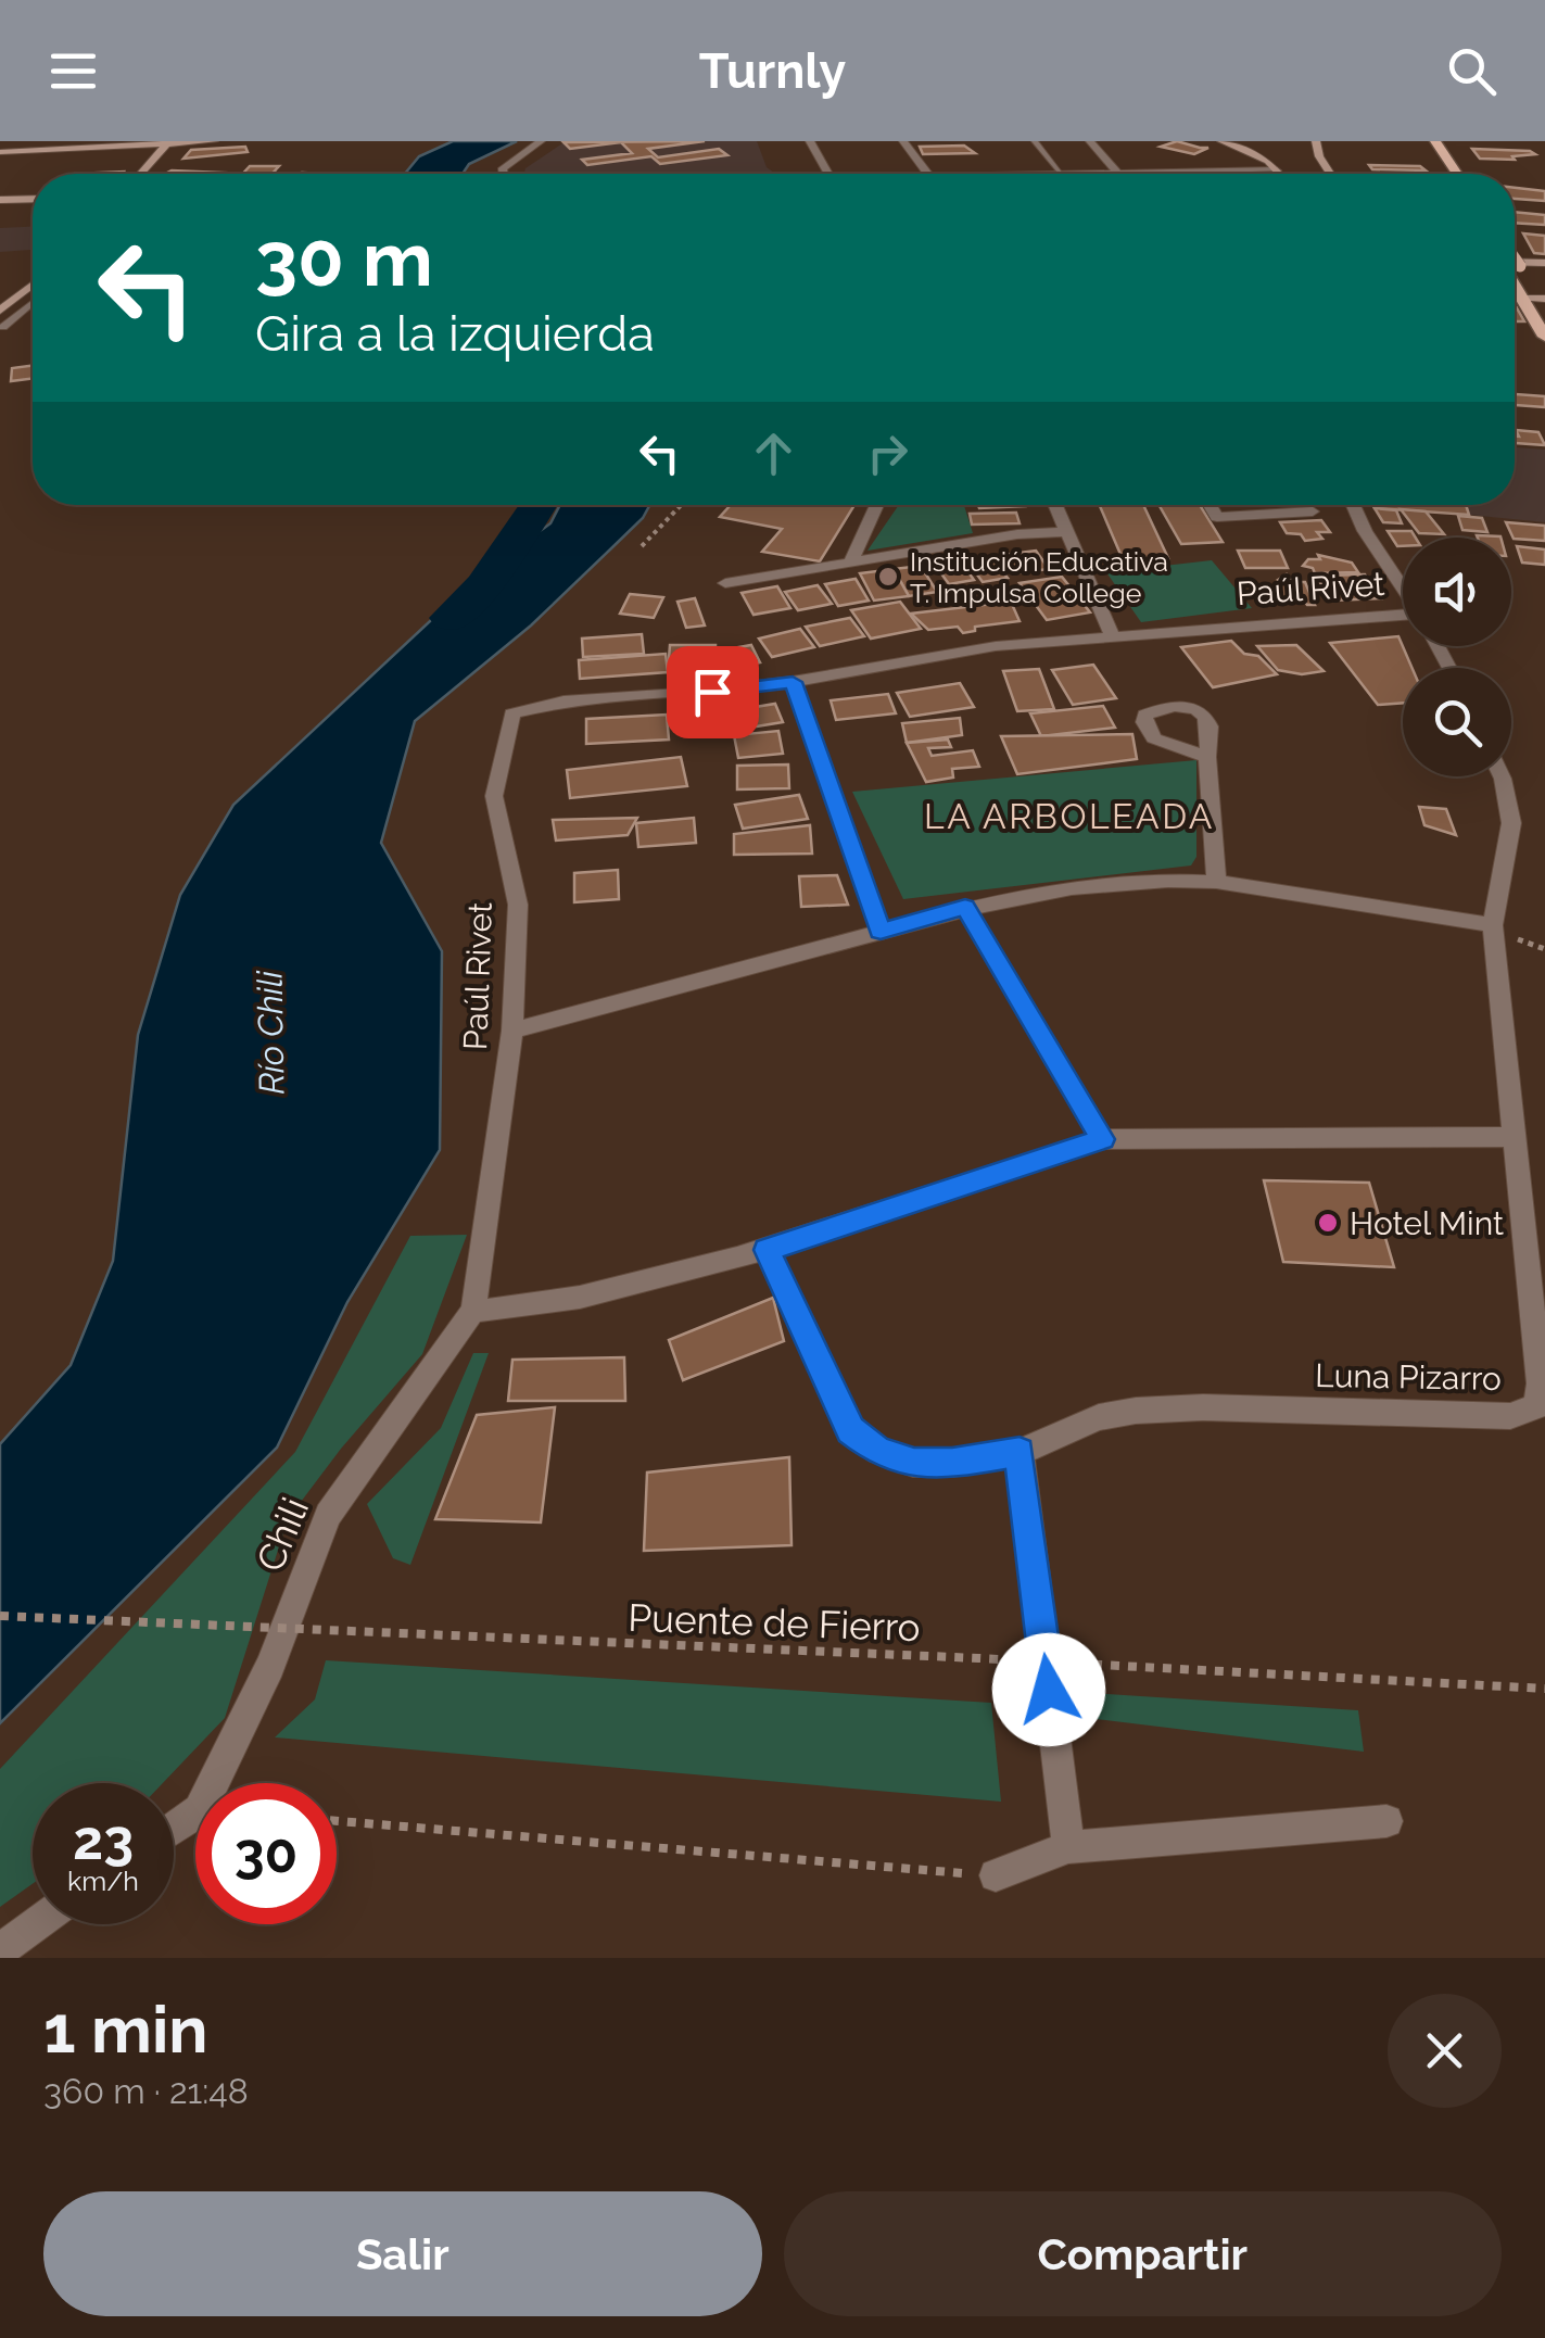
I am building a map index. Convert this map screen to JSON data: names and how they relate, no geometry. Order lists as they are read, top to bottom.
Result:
{
  "streets": {
    "street": ["Paúl Rivet", "Luna Pizarro", "Chili"],
    "path": ["Puente de Fierro"]
  },
  "crossings": [
    ["Paúl Rivet", "Chili"]
  ],
  "districts": ["LA ARBOLEADA"],
  "water": ["Río Chili"],
  "places": ["Institución Educativa T. Impulsa College", "Hotel Mint"],
  "page": {
    "header": "Turnly",
    "turn": ["30 m", "Gira a la izquierda"],
    "speed": "23 km/h",
    "limit": "30",
    "heading": ["1 min", "360 m · 21:48"],
    "buttons": ["Salir", "Compartir"]
  }
}
